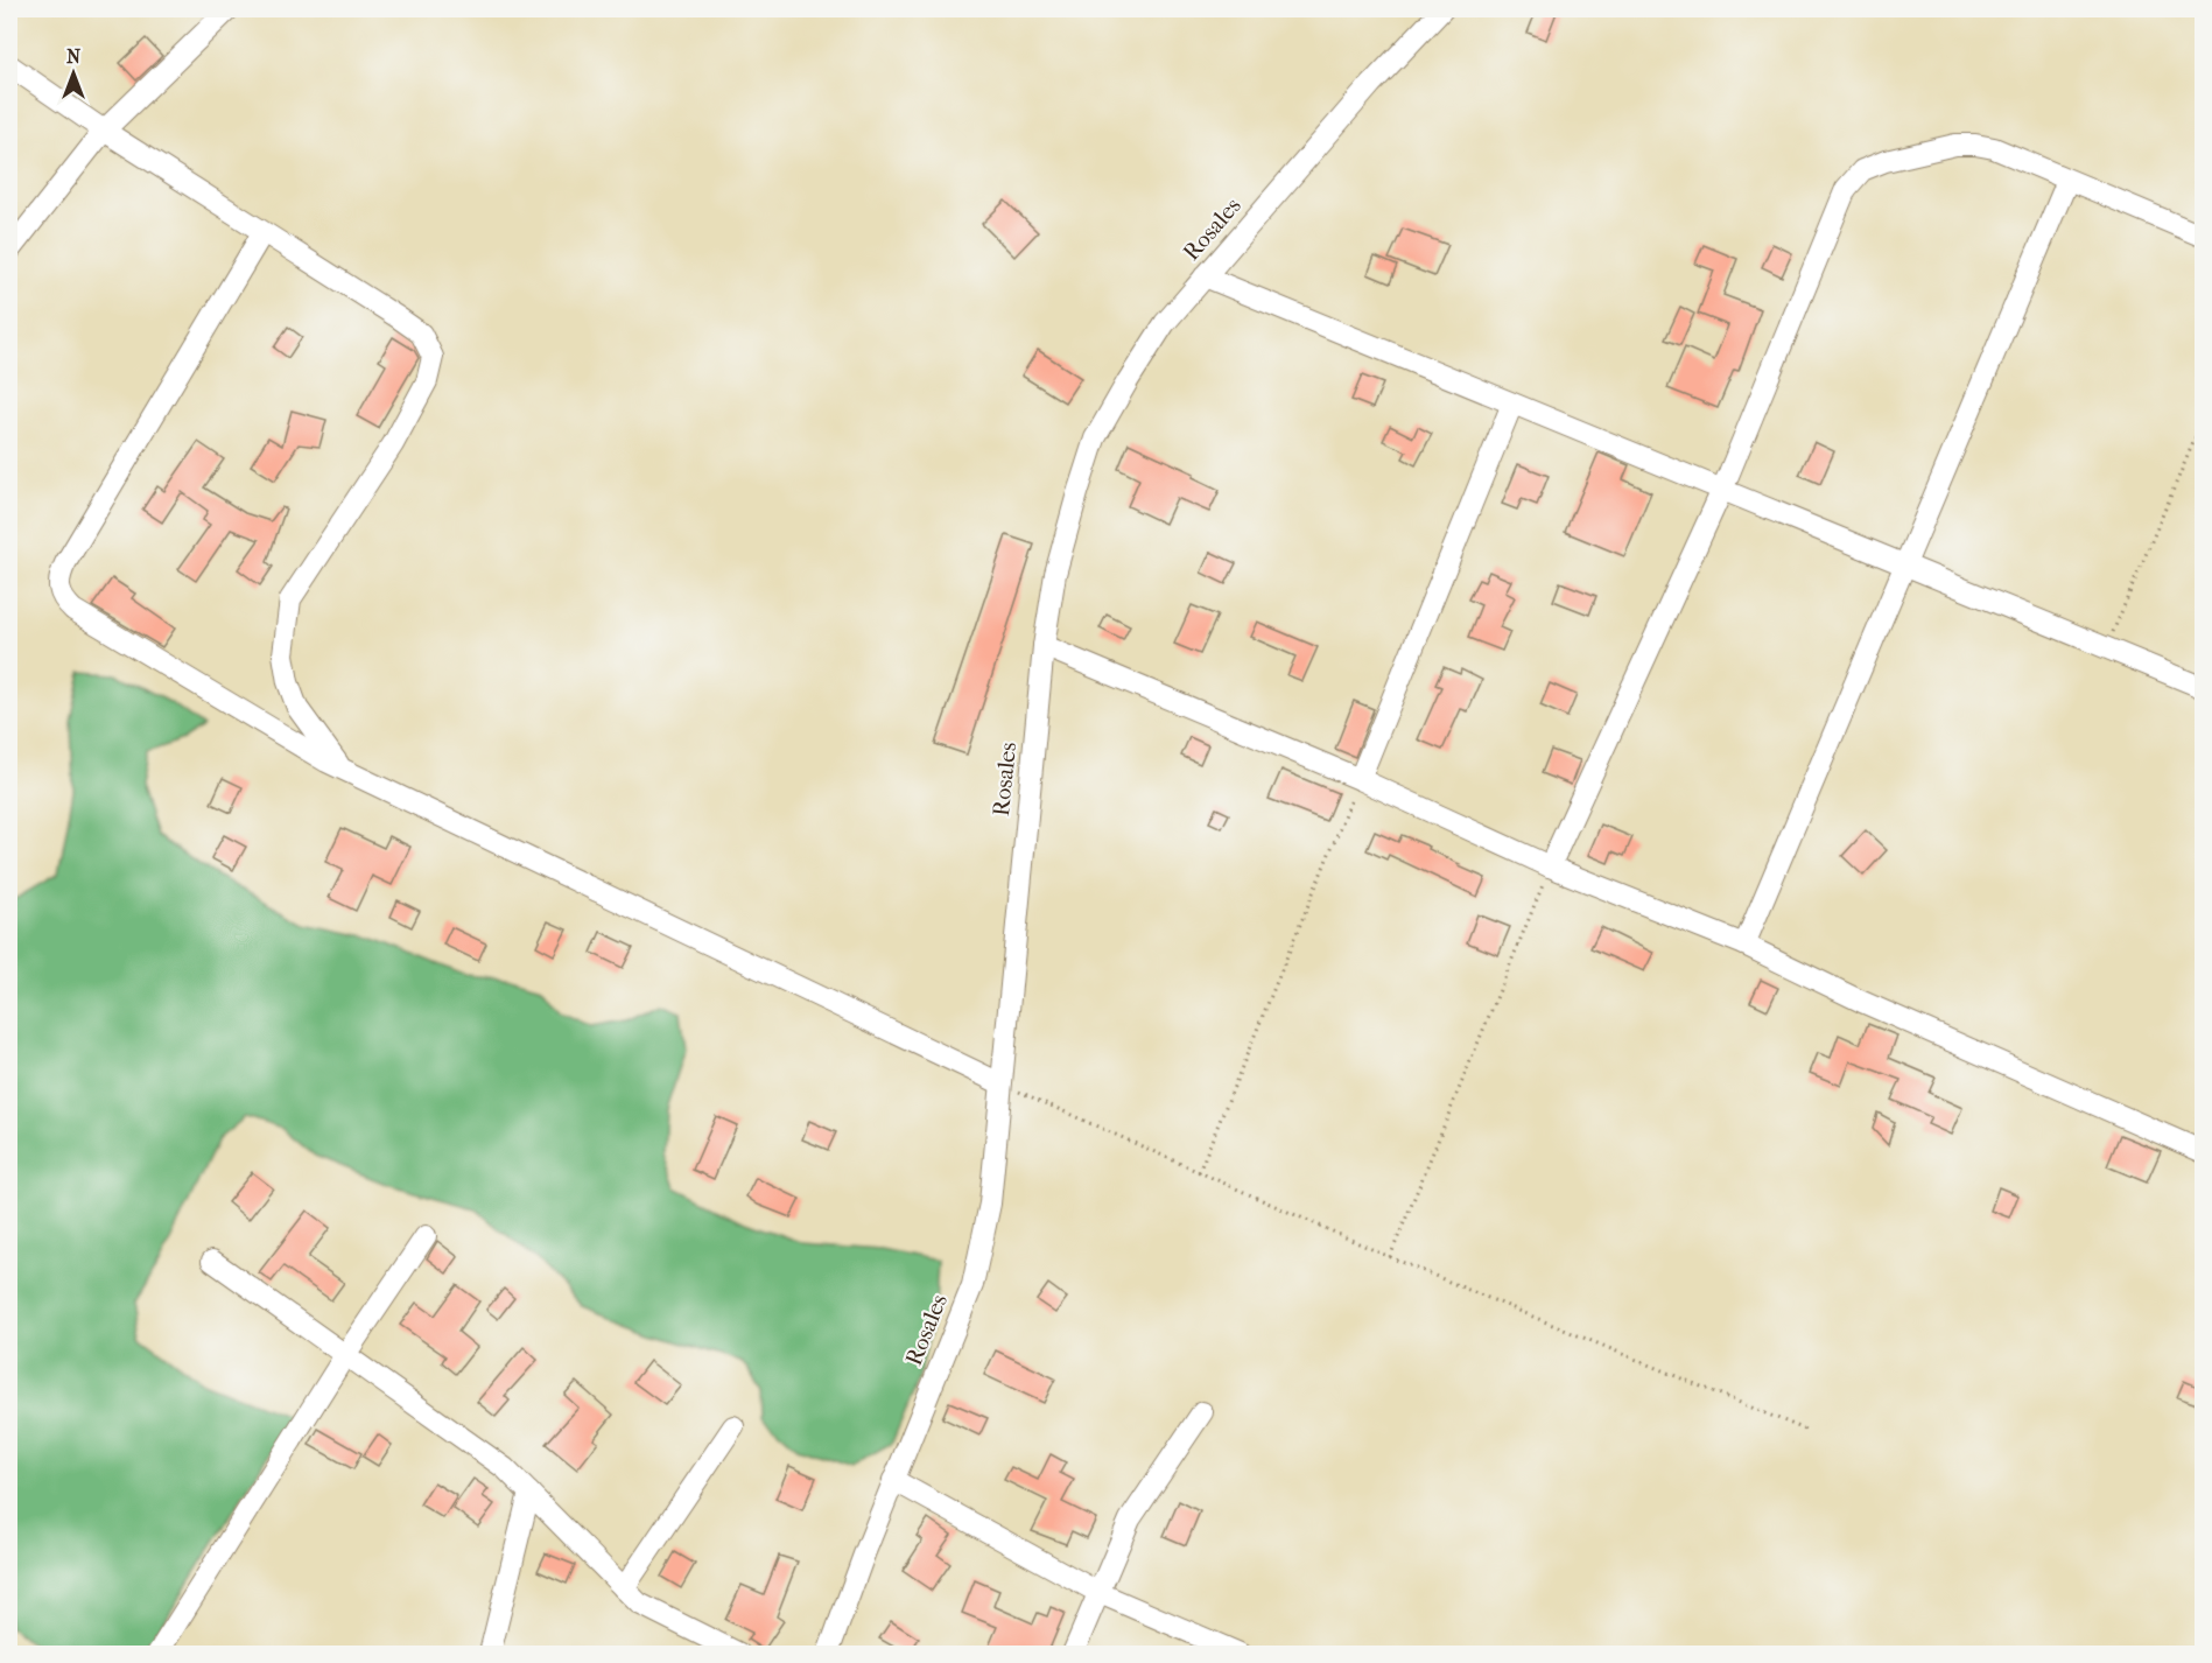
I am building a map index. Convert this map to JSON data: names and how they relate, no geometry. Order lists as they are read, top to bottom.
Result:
{
  "streets": {
    "street": ["Rosales"]
  },
  "north": "top"
}
